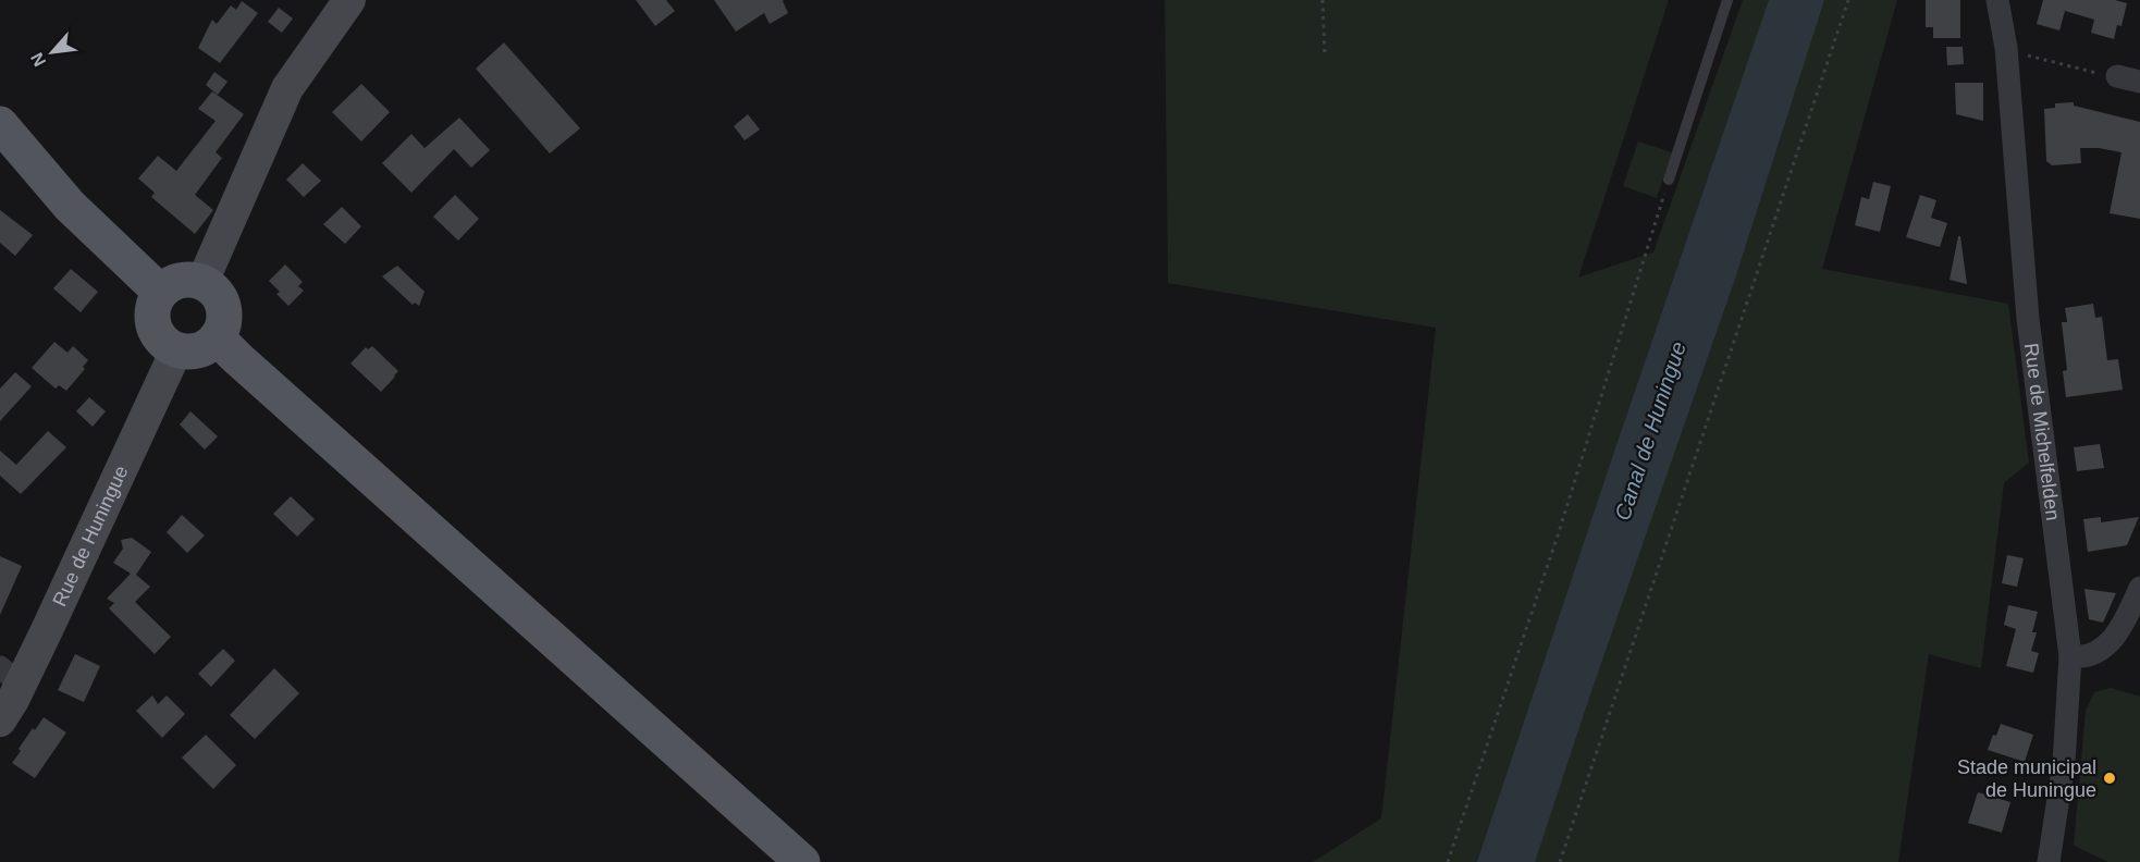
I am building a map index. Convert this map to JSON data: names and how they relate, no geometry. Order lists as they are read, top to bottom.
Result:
{
  "streets": {
    "main road": ["Rue de Huningue"],
    "street": ["Rue de Michelfelden"]
  },
  "water": ["Canal de Huningue"],
  "places": ["Stade municipal de Huningue"],
  "north": "bottom left"
}
